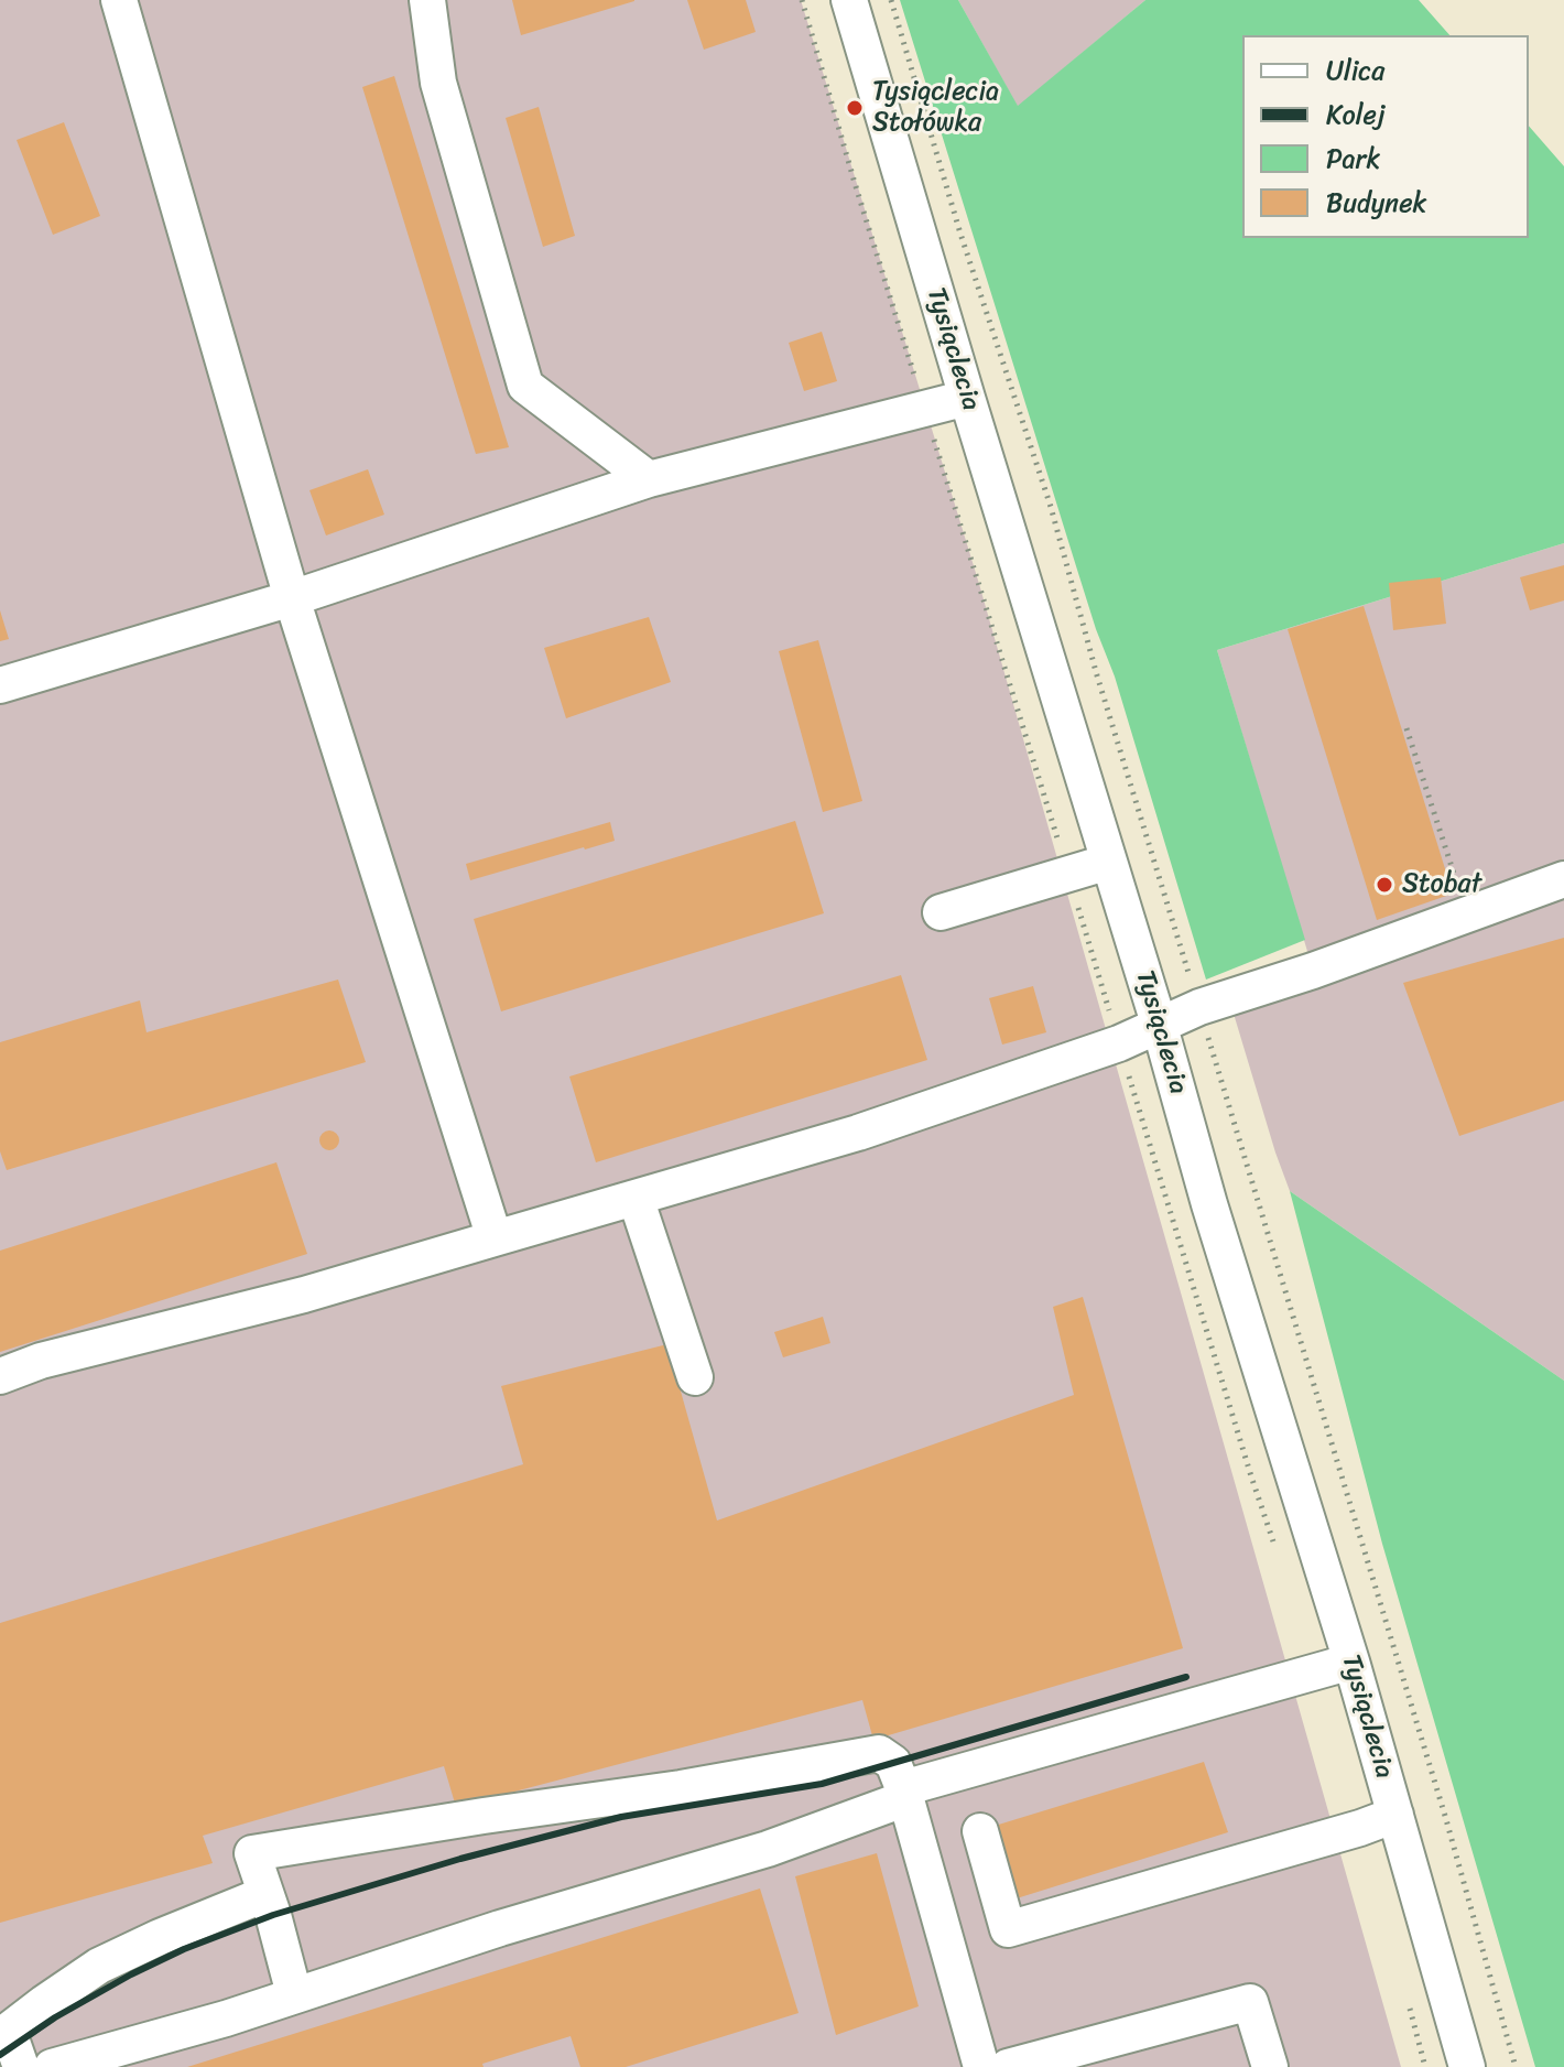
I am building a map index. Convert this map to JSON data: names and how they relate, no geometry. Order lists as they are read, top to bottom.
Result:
{
  "streets": {
    "street": ["Tysiąclecia"]
  },
  "places": ["Tysiąclecia Stołówka", "Stobat"],
  "legend": [
    "Ulica",
    "Kolej",
    "Park",
    "Budynek"
  ]
}
